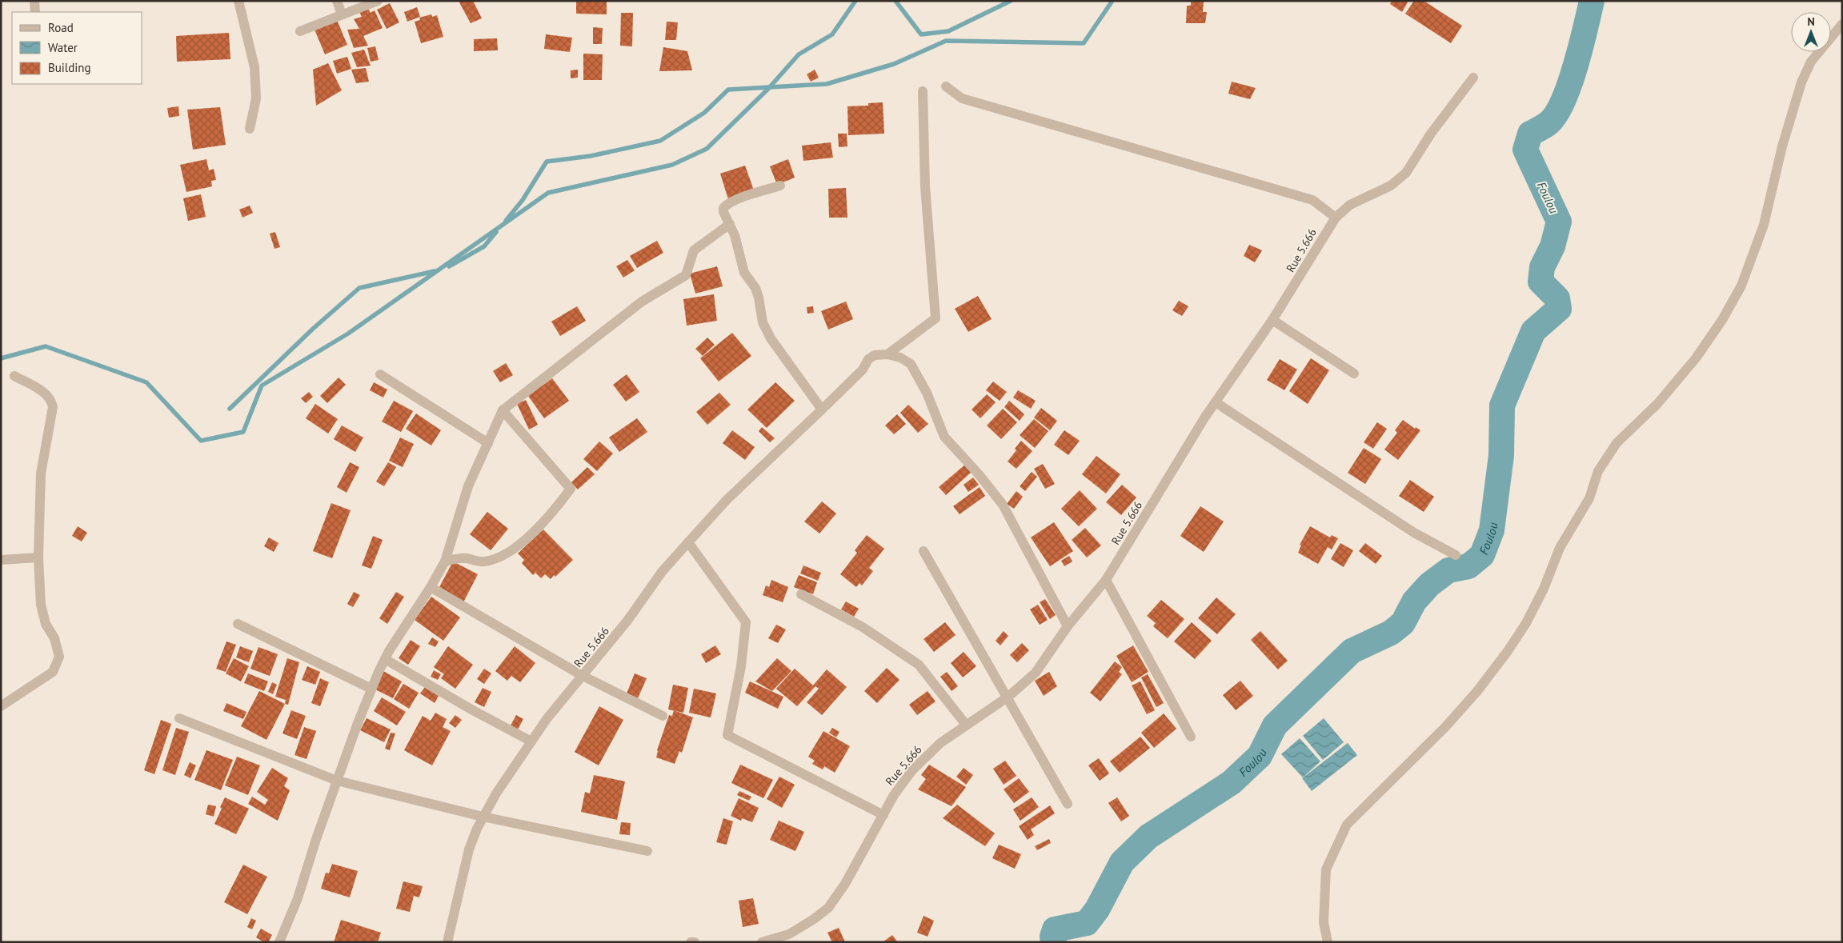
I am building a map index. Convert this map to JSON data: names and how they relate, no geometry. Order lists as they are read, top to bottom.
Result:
{
  "streets": {
    "street": ["Rue 5.666"]
  },
  "water": ["Foulou"],
  "legend": ["Road", "Water", "Building"],
  "north": "top"
}
